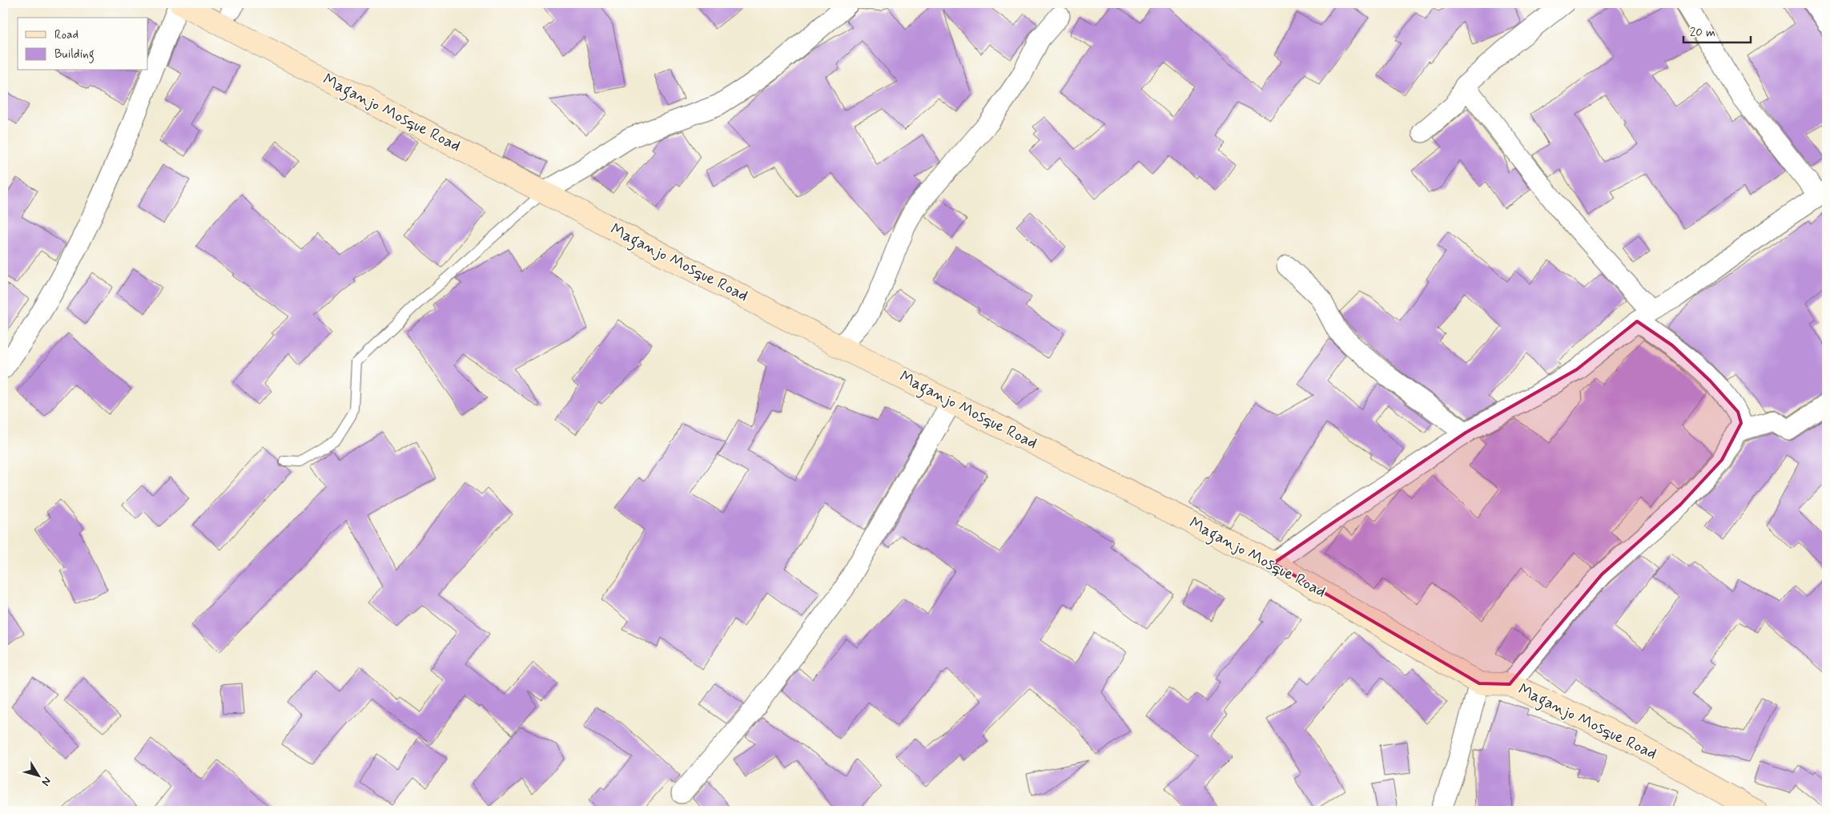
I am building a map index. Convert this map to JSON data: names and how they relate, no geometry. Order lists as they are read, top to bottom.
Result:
{
  "streets": {
    "street": ["Maganjo Mosque Road"]
  },
  "legend": ["Road", "Building"],
  "scale_bar": "20 m",
  "north": "bottom right"
}
